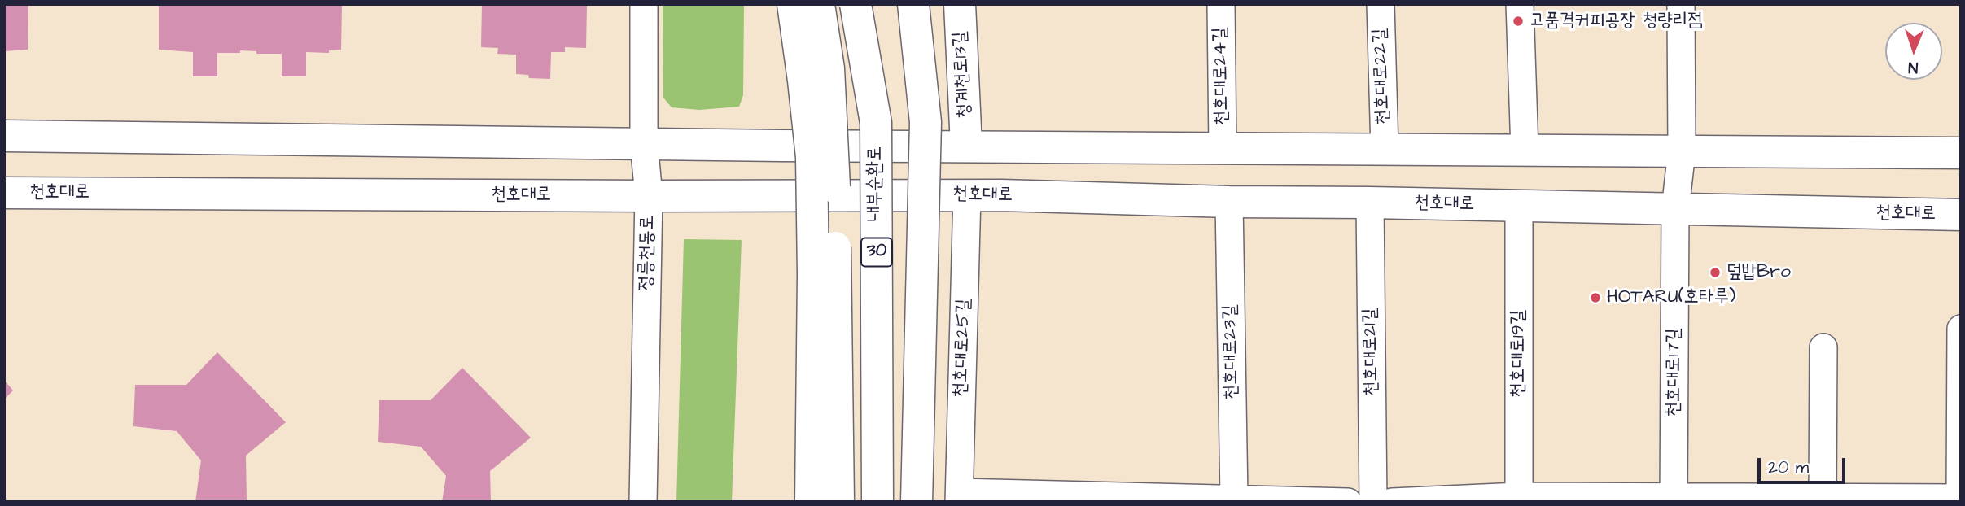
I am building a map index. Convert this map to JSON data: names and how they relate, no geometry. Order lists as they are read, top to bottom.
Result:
{
  "streets": {
    "main road": [
      "청계천로13길",
      "내부순환로",
      "천호대로",
      "30"
    ],
    "street": [
      "천호대로24길",
      "천호대로22길",
      "정릉천동로",
      "천호대로25길",
      "천호대로23길",
      "천호대로21길",
      "천호대로19길",
      "천호대로17길"
    ]
  },
  "crossings": [
    ["천호대로", "정릉천동로"],
    ["천호대로", "천호대로25길"],
    ["천호대로", "천호대로23길"],
    ["천호대로", "천호대로21길"],
    ["천호대로", "천호대로19길"],
    ["천호대로", "천호대로17길"]
  ],
  "places": ["고품격커피공장 청량리점", "덮밥Bro", "HOTARU(호타루)"],
  "scale_bar": "20 m",
  "north": "bottom"
}
